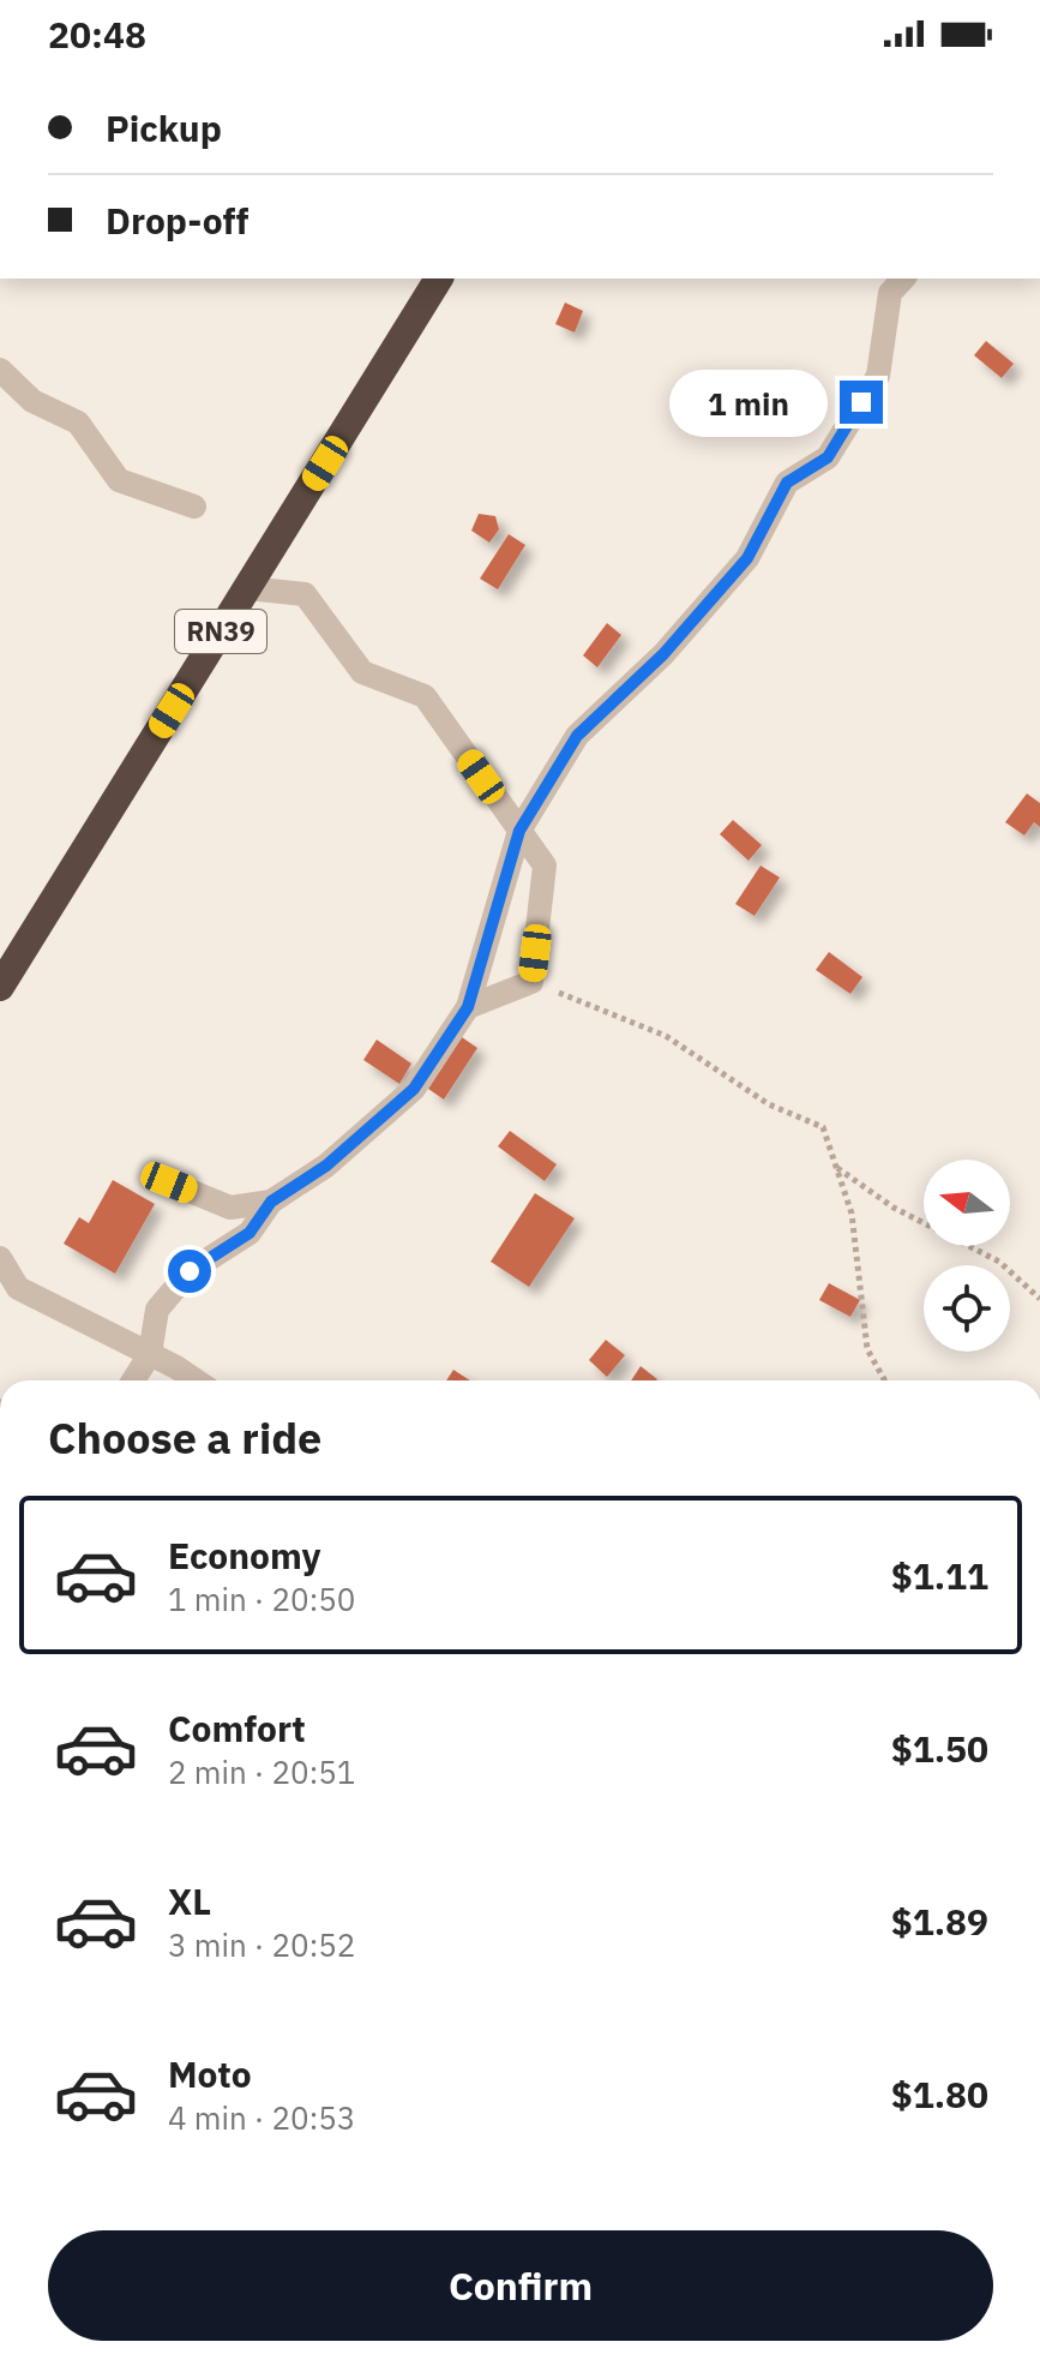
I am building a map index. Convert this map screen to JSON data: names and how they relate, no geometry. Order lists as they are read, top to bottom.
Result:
{
  "streets": {
    "highway": ["RN39"]
  },
  "north": "left",
  "page": {
    "status": "20:48",
    "banner": ["Pickup", "Drop-off"],
    "bubble": "1 min",
    "heading": "Choose a ride",
    "list": [
      {
        "name": "Economy",
        "note": "1 min · 20:50",
        "value": "$1.11"
      },
      {
        "name": "Comfort",
        "note": "2 min · 20:51",
        "value": "$1.50"
      },
      {
        "name": "XL",
        "note": "3 min · 20:52",
        "value": "$1.89"
      },
      {
        "name": "Moto",
        "note": "4 min · 20:53",
        "value": "$1.80"
      }
    ],
    "buttons": "Confirm"
  }
}
